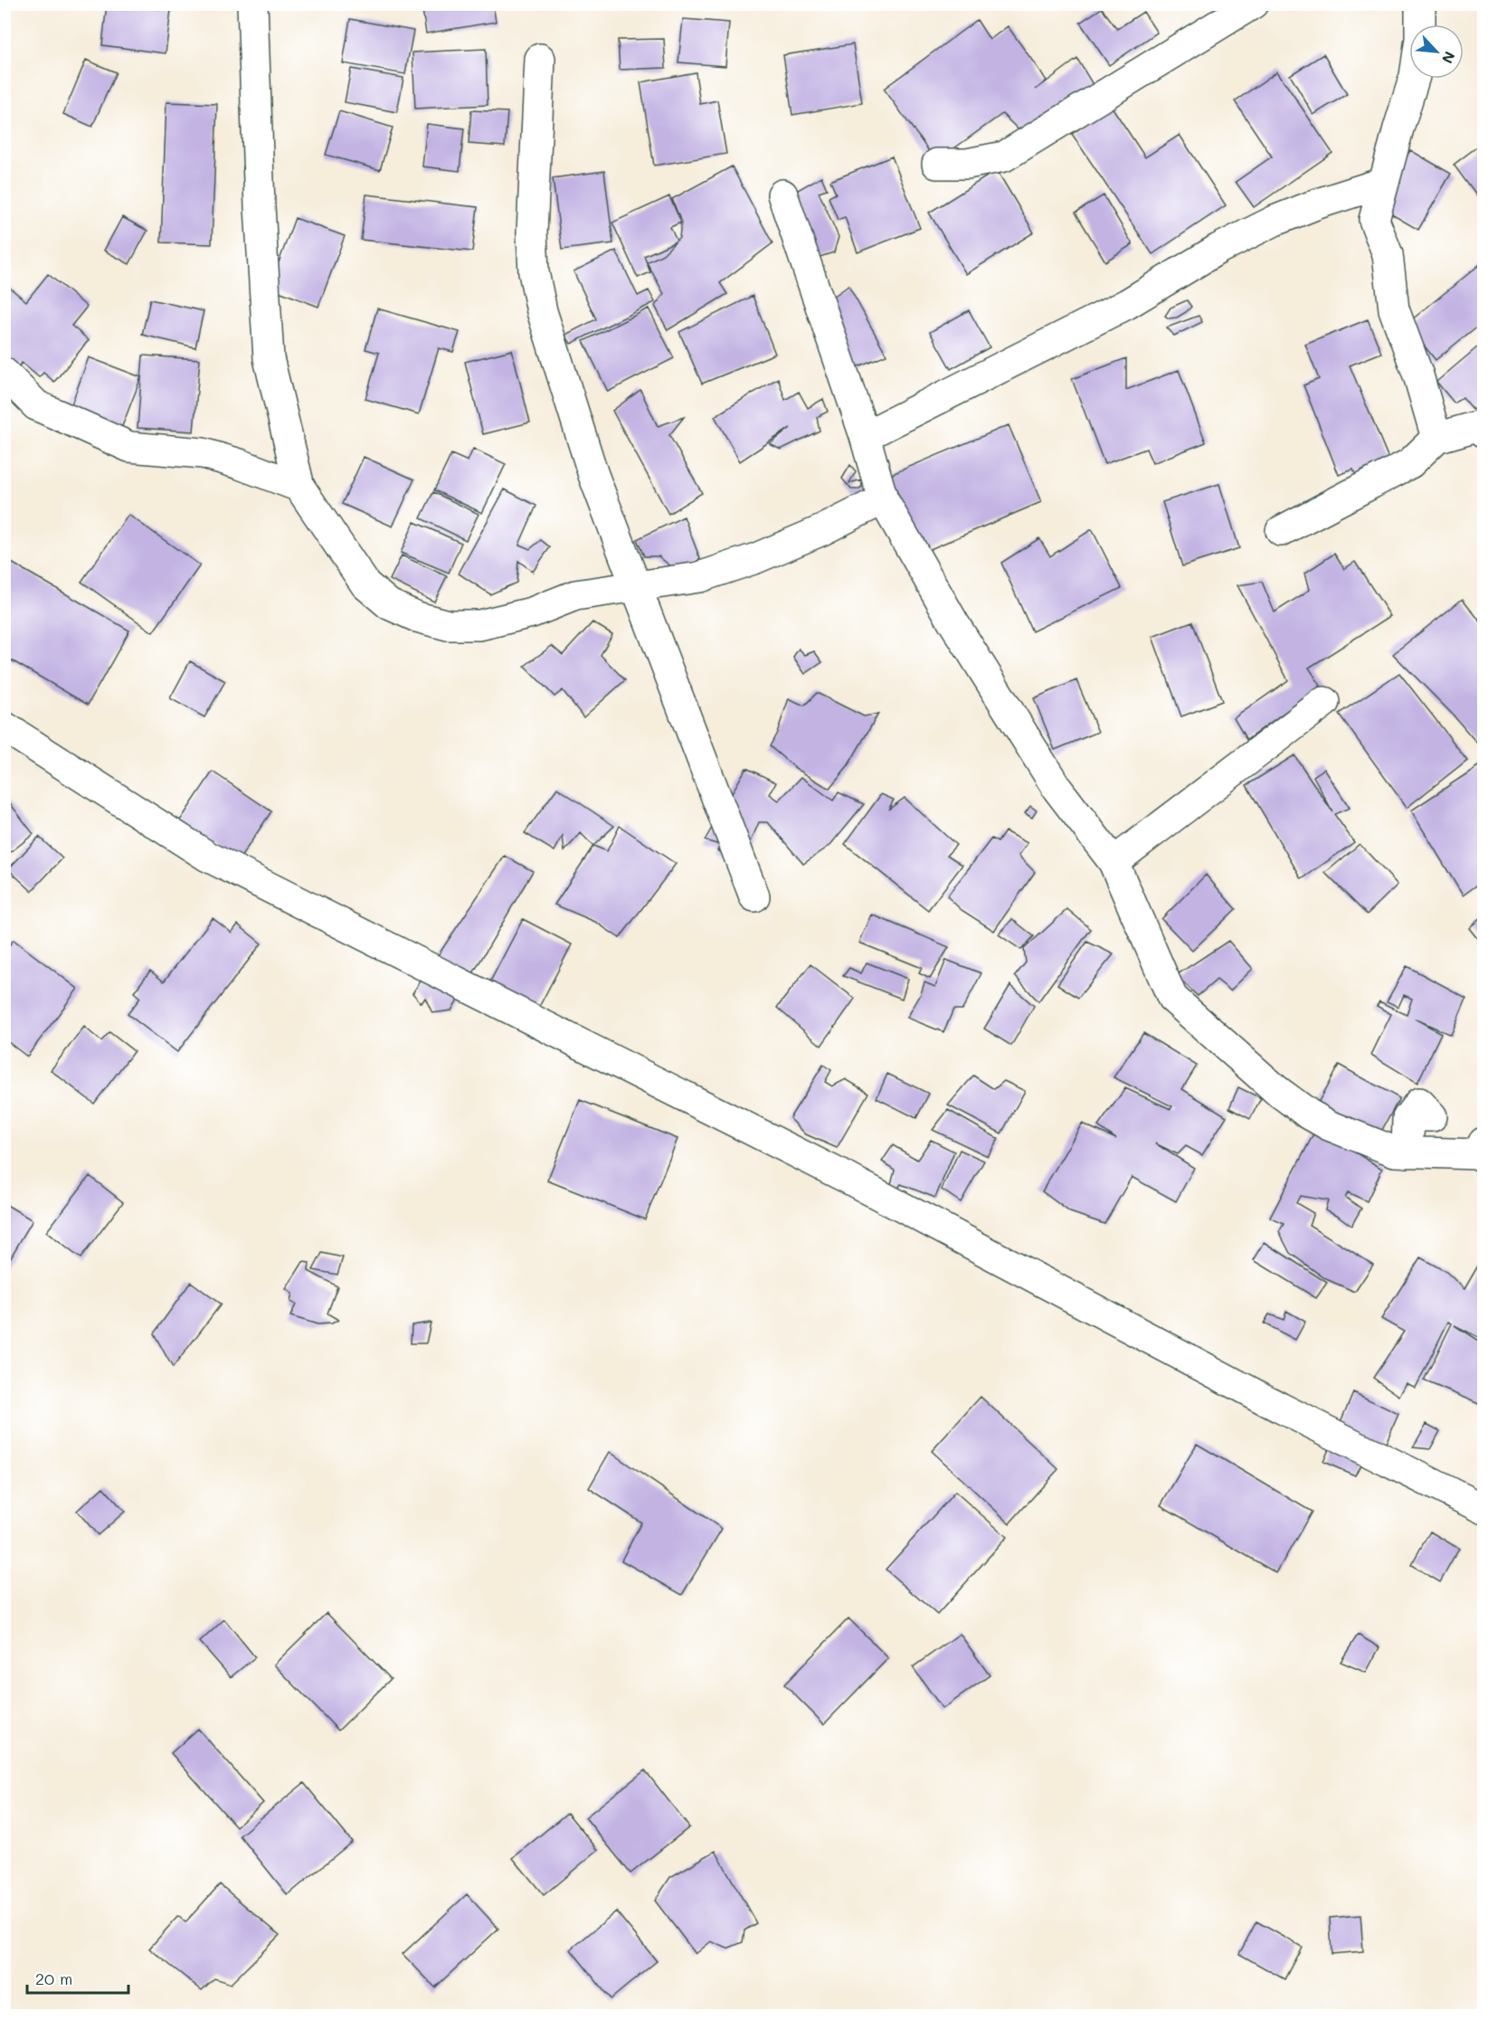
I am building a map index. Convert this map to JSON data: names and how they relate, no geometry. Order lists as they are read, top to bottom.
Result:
{
  "scale_bar": "20 m",
  "north": "bottom right"
}
